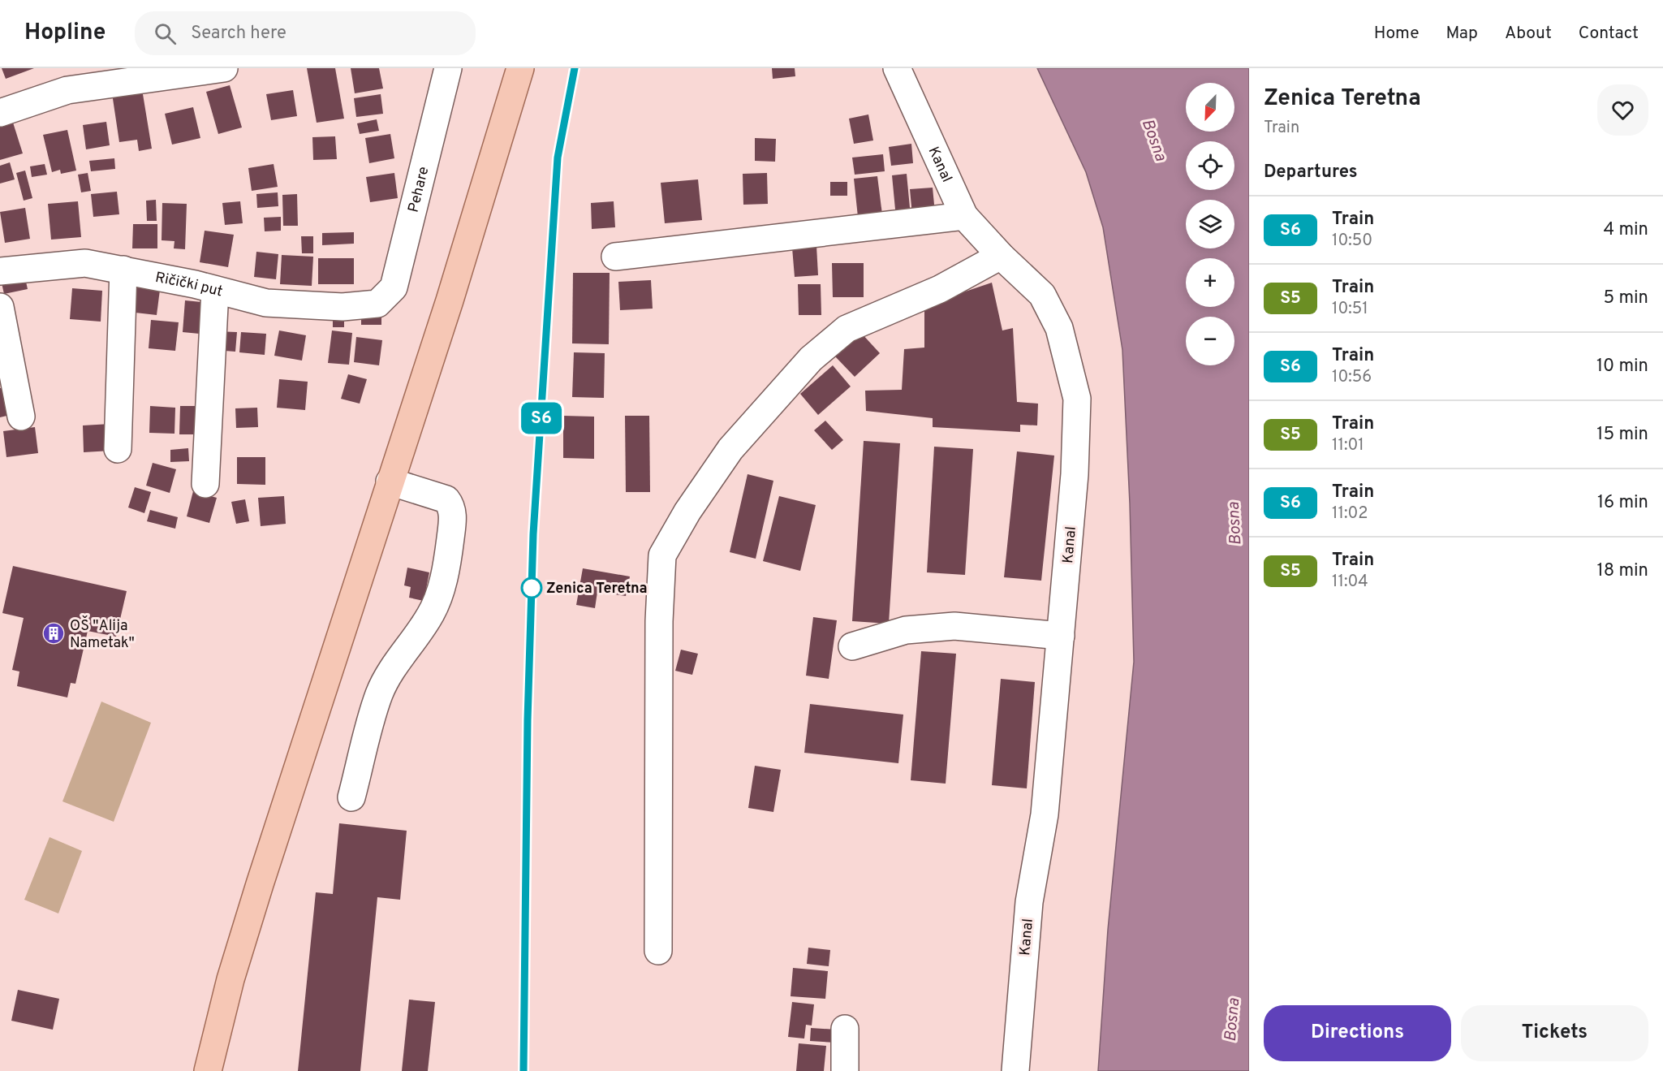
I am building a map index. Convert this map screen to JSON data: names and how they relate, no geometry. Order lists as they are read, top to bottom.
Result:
{
  "streets": {
    "street": ["Kanal", "Pehare", "Ričički put"]
  },
  "crossings": [
    ["Pehare", "Ričički put"]
  ],
  "water": ["Bosna"],
  "places": {
    "other": ["Zenica Teretna"],
    "building": ["OŠ \"Alija Nametak\""]
  },
  "north": "bottom left",
  "page": {
    "header": "Hopline",
    "search": "Search here",
    "nav": [
      "Home",
      "Map",
      "About",
      "Contact"
    ],
    "on_map": "S6",
    "heading": [
      ["Zenica Teretna", "Train"],
      "Departures"
    ],
    "map_buttons": ["+", "−"],
    "list": [
      {
        "mark": "S6",
        "name": "Train",
        "note": "10:50",
        "value": "4 min"
      },
      {
        "mark": "S5",
        "name": "Train",
        "note": "10:51",
        "value": "5 min"
      },
      {
        "mark": "S6",
        "name": "Train",
        "note": "10:56",
        "value": "10 min"
      },
      {
        "mark": "S5",
        "name": "Train",
        "note": "11:01",
        "value": "15 min"
      },
      {
        "mark": "S6",
        "name": "Train",
        "note": "11:02",
        "value": "16 min"
      },
      {
        "mark": "S5",
        "name": "Train",
        "note": "11:04",
        "value": "18 min"
      }
    ],
    "buttons": ["Directions", "Tickets"]
  }
}
